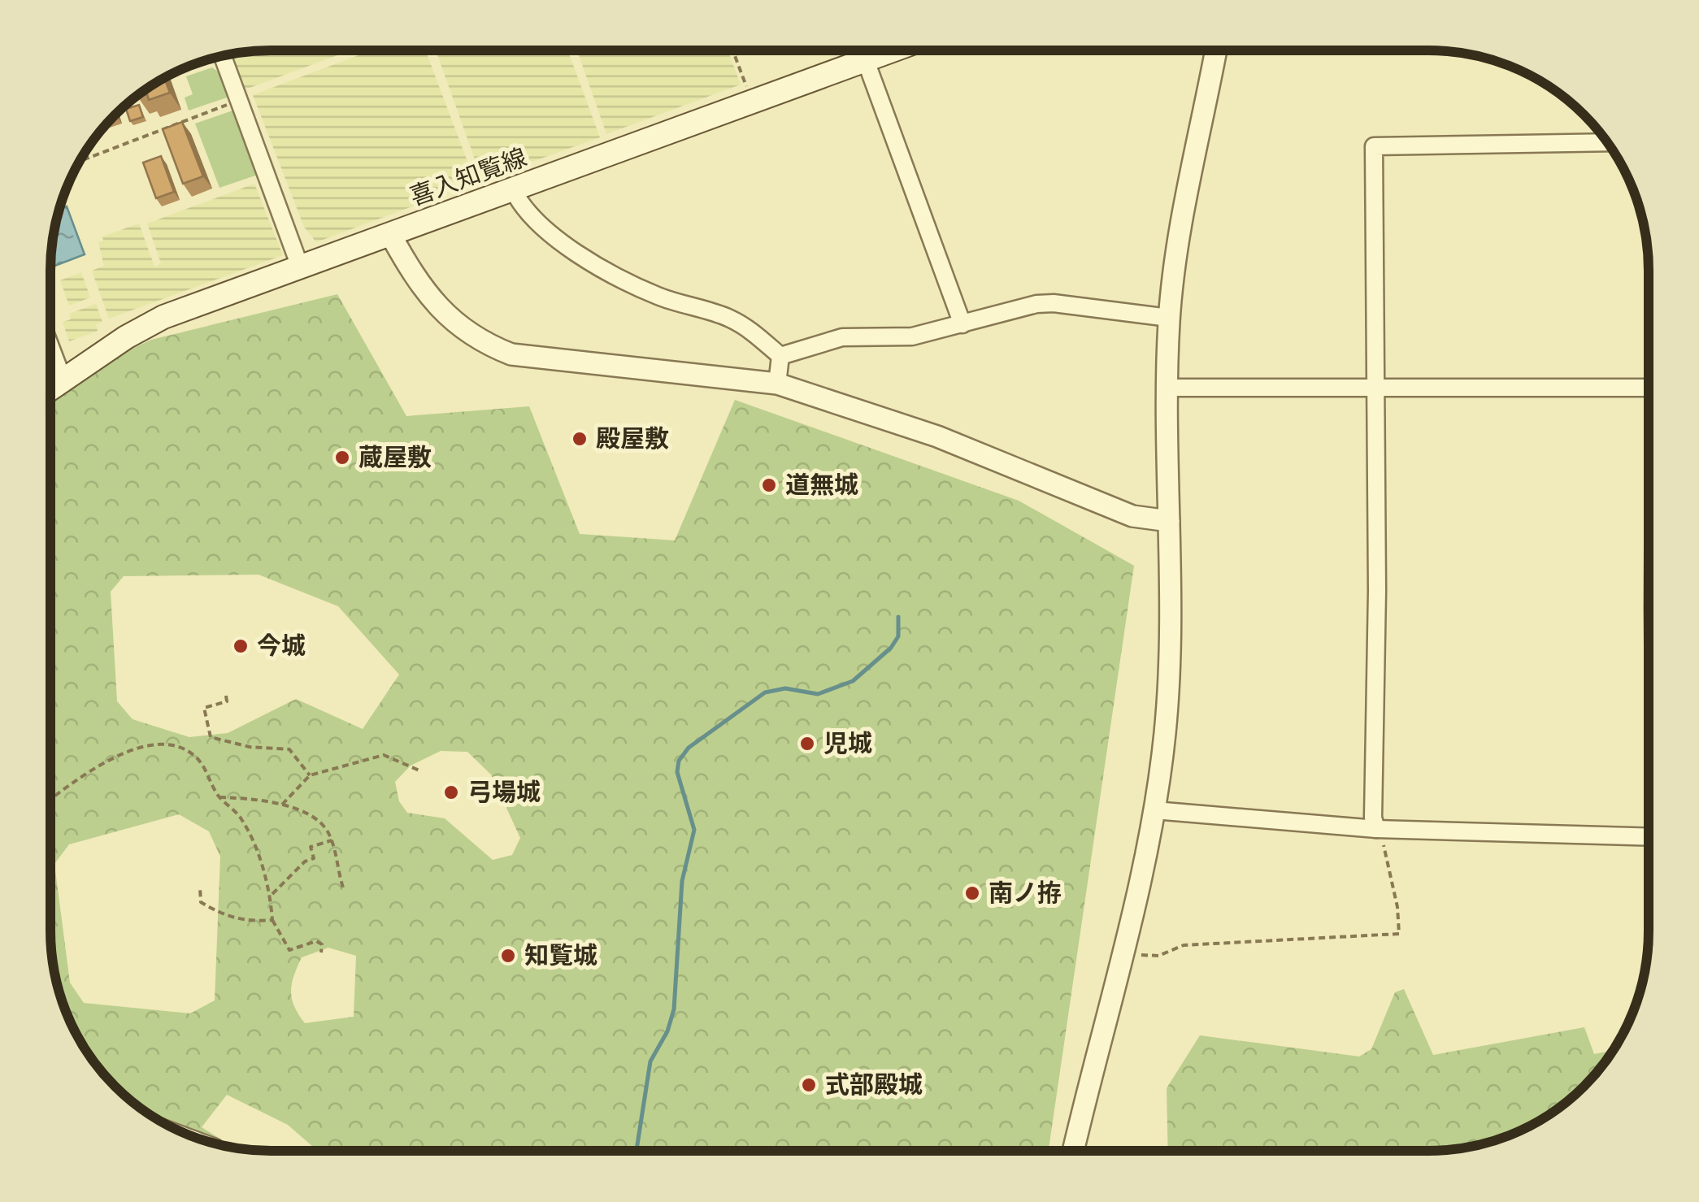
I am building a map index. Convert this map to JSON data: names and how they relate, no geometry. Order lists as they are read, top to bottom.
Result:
{
  "streets": {
    "main road": ["喜入知覧線"]
  },
  "places": [
    "殿屋敷",
    "蔵屋敷",
    "道無城",
    "今城",
    "児城",
    "弓場城",
    "南ノ拵",
    "知覧城",
    "式部殿城"
  ]
}
